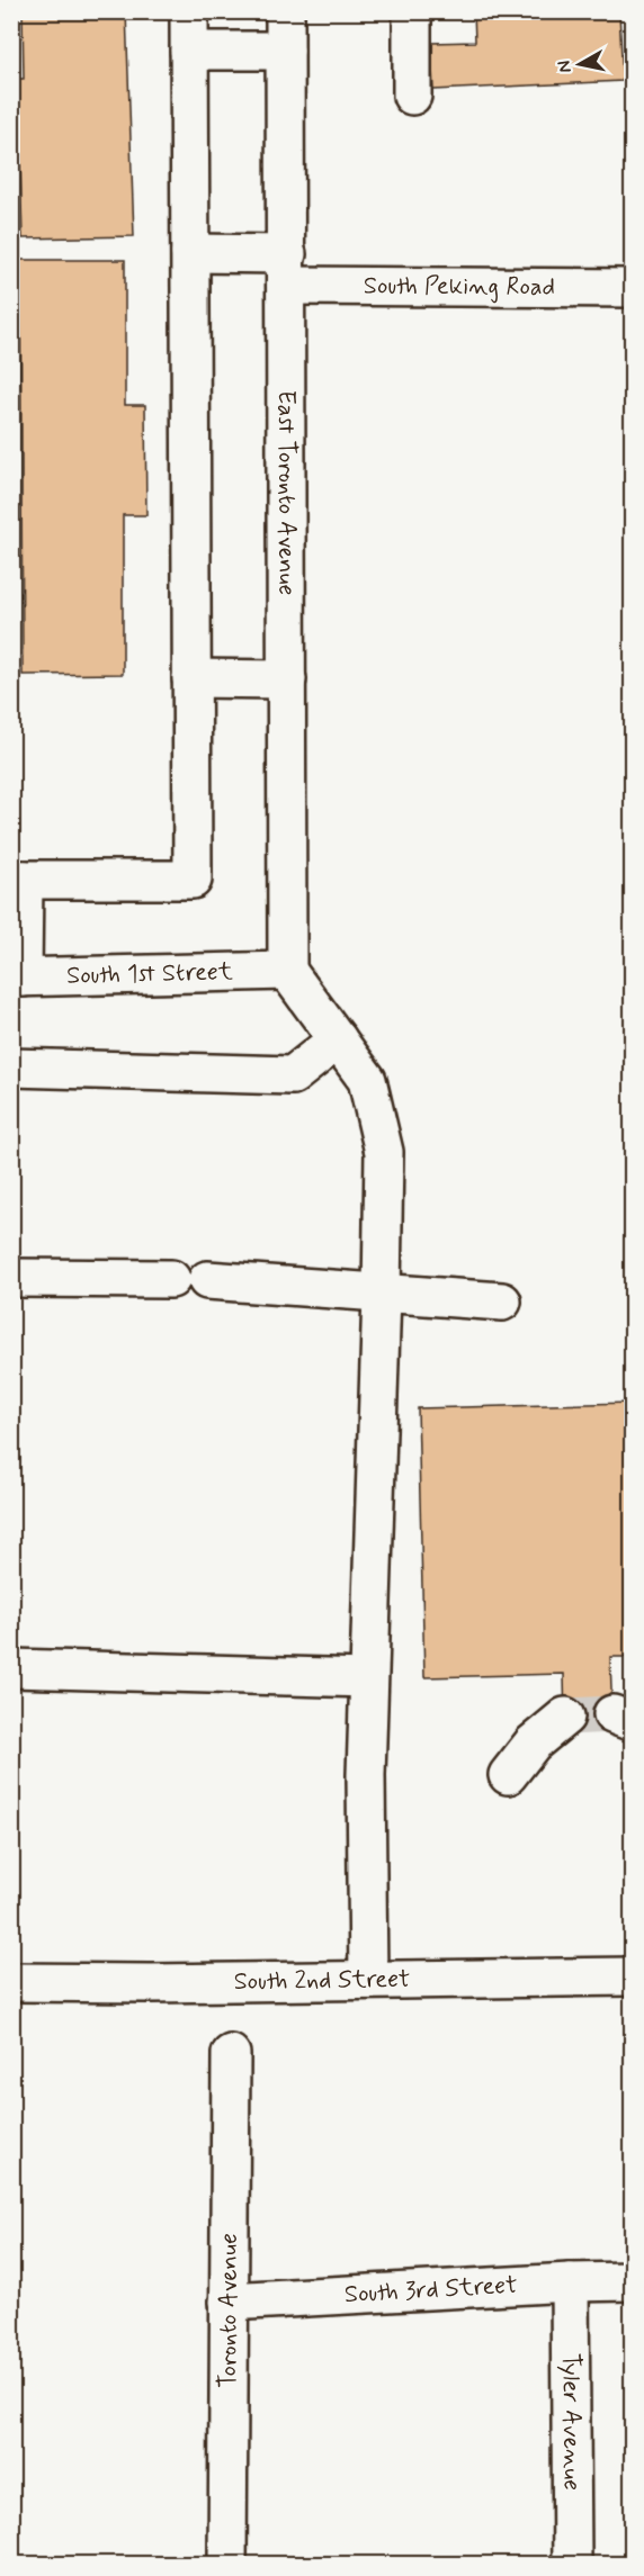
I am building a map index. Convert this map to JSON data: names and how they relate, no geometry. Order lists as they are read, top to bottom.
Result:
{
  "streets": {
    "street": [
      "South Peking Road",
      "East Toronto Avenue",
      "South 1st Street",
      "South 2nd Street",
      "South 3rd Street",
      "Toronto Avenue",
      "Tyler Avenue"
    ]
  },
  "crossings": [
    ["South Peking Road", "East Toronto Avenue"],
    ["East Toronto Avenue", "South 1st Street"],
    ["South 3rd Street", "Toronto Avenue"],
    ["South 3rd Street", "Tyler Avenue"]
  ],
  "north": "left"
}
